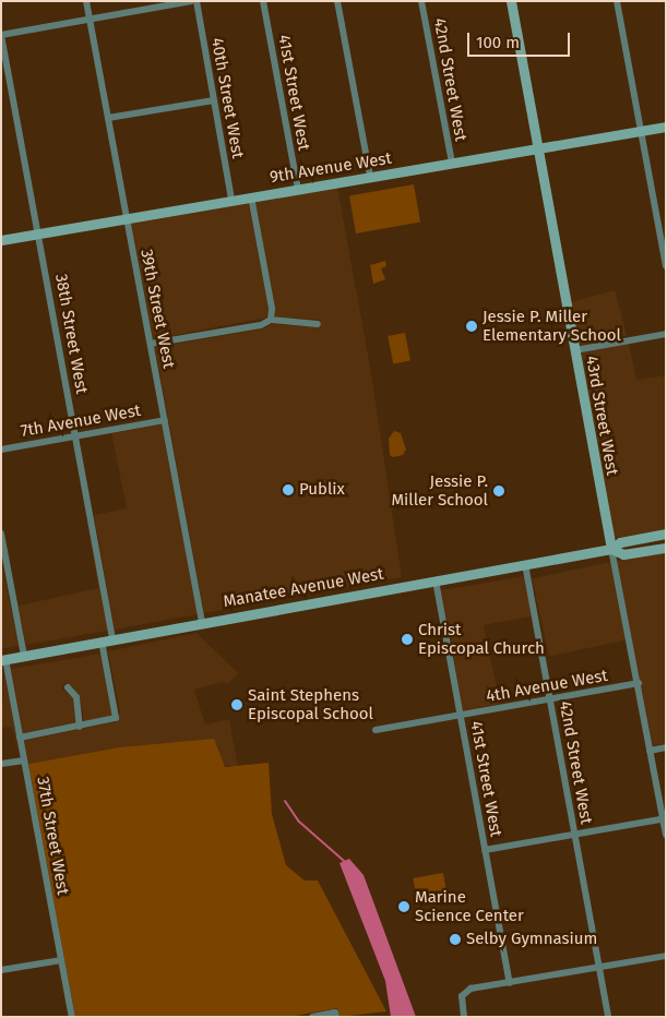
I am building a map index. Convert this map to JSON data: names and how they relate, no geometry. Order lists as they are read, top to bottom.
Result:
{
  "streets": {
    "street": [
      "42nd Street West",
      "41st Street West",
      "40th Street West",
      "9th Avenue West",
      "39th Street West",
      "38th Street West",
      "43rd Street West",
      "7th Avenue West",
      "Manatee Avenue West",
      "4th Avenue West",
      "37th Street West"
    ]
  },
  "crossings": [
    ["42nd Street West", "9th Avenue West"],
    ["42nd Street West", "Manatee Avenue West"],
    ["42nd Street West", "4th Avenue West"],
    ["41st Street West", "9th Avenue West"],
    ["41st Street West", "Manatee Avenue West"],
    ["41st Street West", "4th Avenue West"],
    ["40th Street West", "9th Avenue West"],
    ["9th Avenue West", "39th Street West"],
    ["9th Avenue West", "38th Street West"],
    ["9th Avenue West", "43rd Street West"],
    ["39th Street West", "7th Avenue West"],
    ["39th Street West", "Manatee Avenue West"],
    ["38th Street West", "7th Avenue West"],
    ["38th Street West", "Manatee Avenue West"],
    ["43rd Street West", "Manatee Avenue West"],
    ["43rd Street West", "4th Avenue West"],
    ["Manatee Avenue West", "37th Street West"]
  ],
  "places": [
    "Jessie P. Miller Elementary School",
    "Publix",
    "Jessie P. Miller School",
    "Christ Episcopal Church",
    "Saint Stephens Episcopal School",
    "Marine Science Center",
    "Selby Gymnasium"
  ],
  "scale_bar": "100 m"
}
